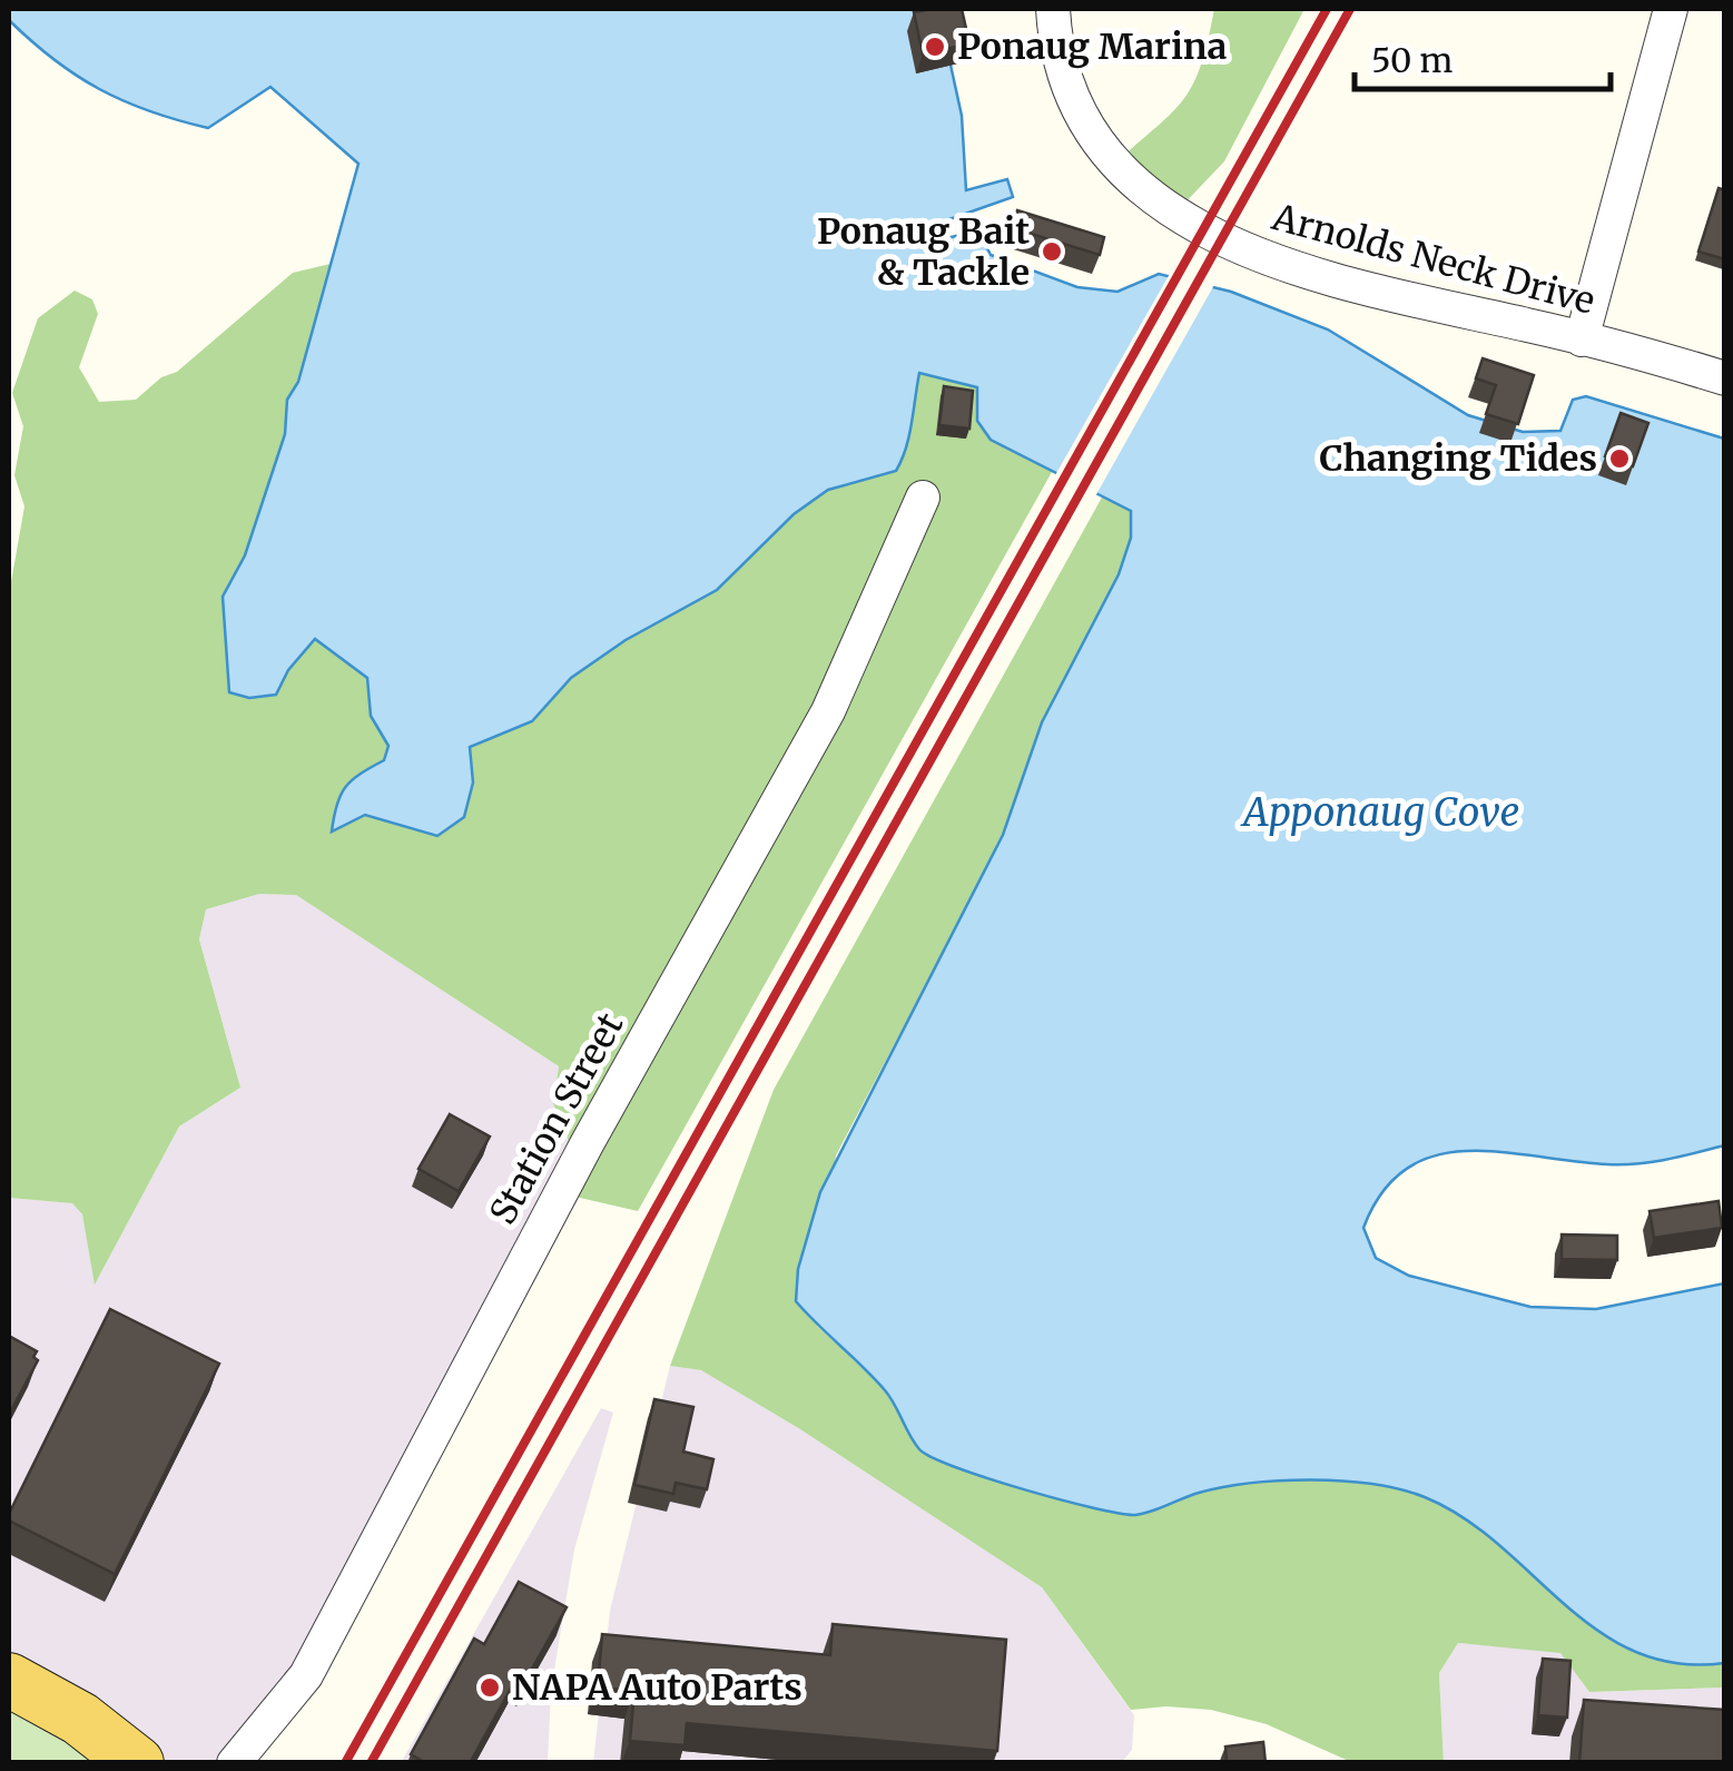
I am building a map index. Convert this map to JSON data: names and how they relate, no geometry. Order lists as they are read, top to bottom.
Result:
{
  "streets": {
    "street": ["Arnolds Neck Drive", "Station Street"]
  },
  "water": ["Apponaug Cove"],
  "places": [
    "Ponaug Marina",
    "Ponaug Bait & Tackle",
    "Changing Tides",
    "NAPA Auto Parts"
  ],
  "scale_bar": "50 m"
}
